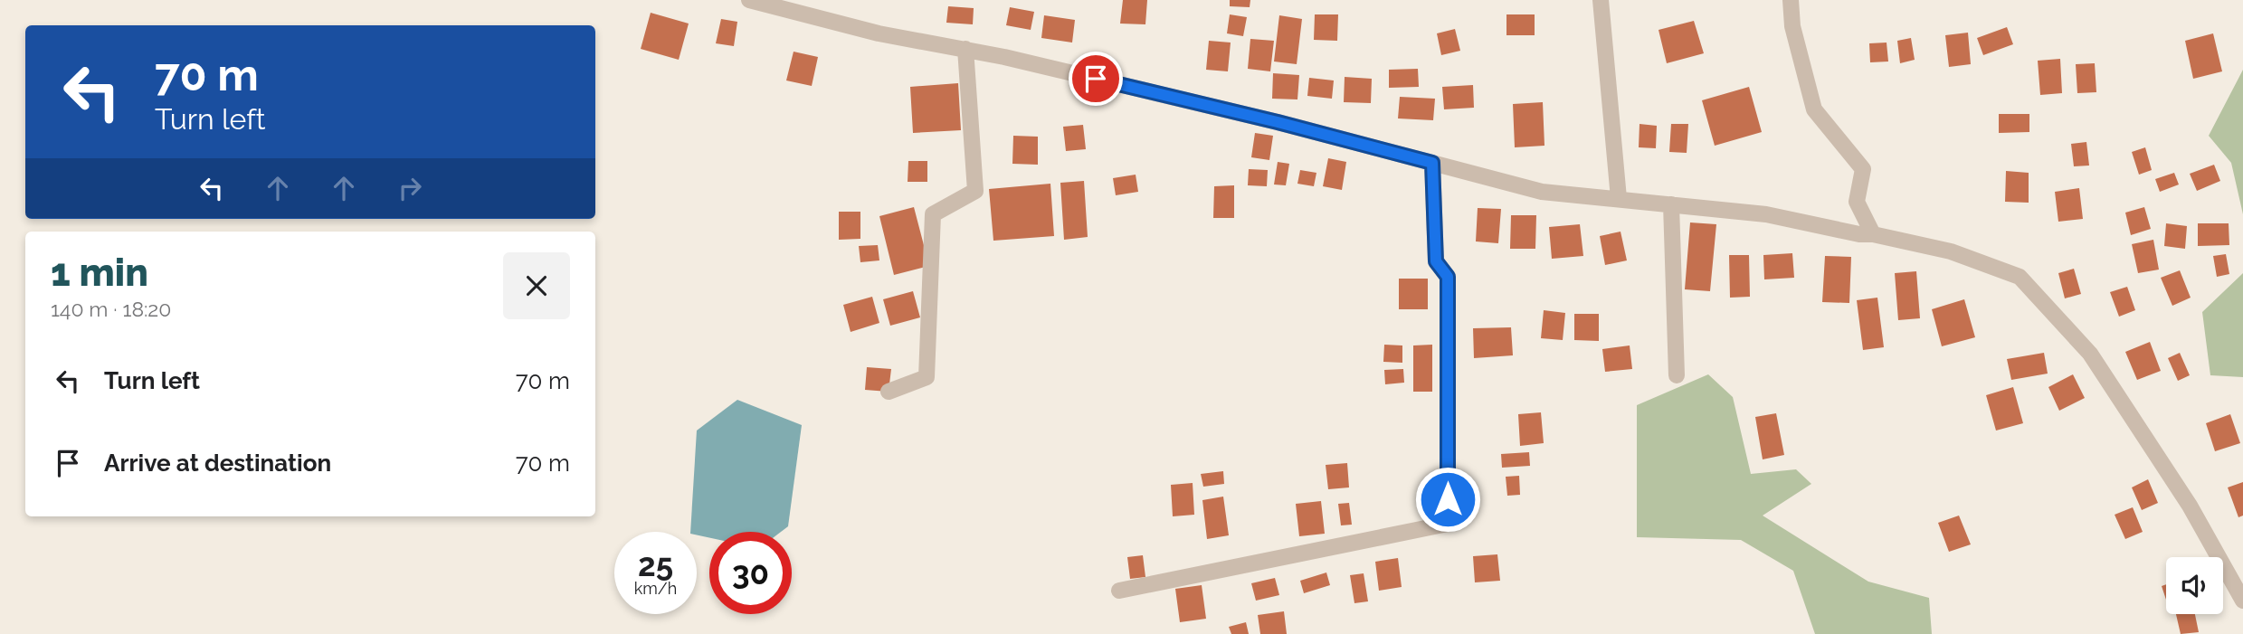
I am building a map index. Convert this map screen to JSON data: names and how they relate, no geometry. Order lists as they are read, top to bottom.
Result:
{
  "page": {
    "turn": ["70 m", "Turn left"],
    "heading": ["1 min", "140 m · 18:20"],
    "list": [
      {
        "name": "Turn left",
        "value": "70 m"
      },
      {
        "name": "Arrive at destination",
        "value": "70 m"
      }
    ],
    "speed": "25 km/h",
    "limit": "30"
  }
}
